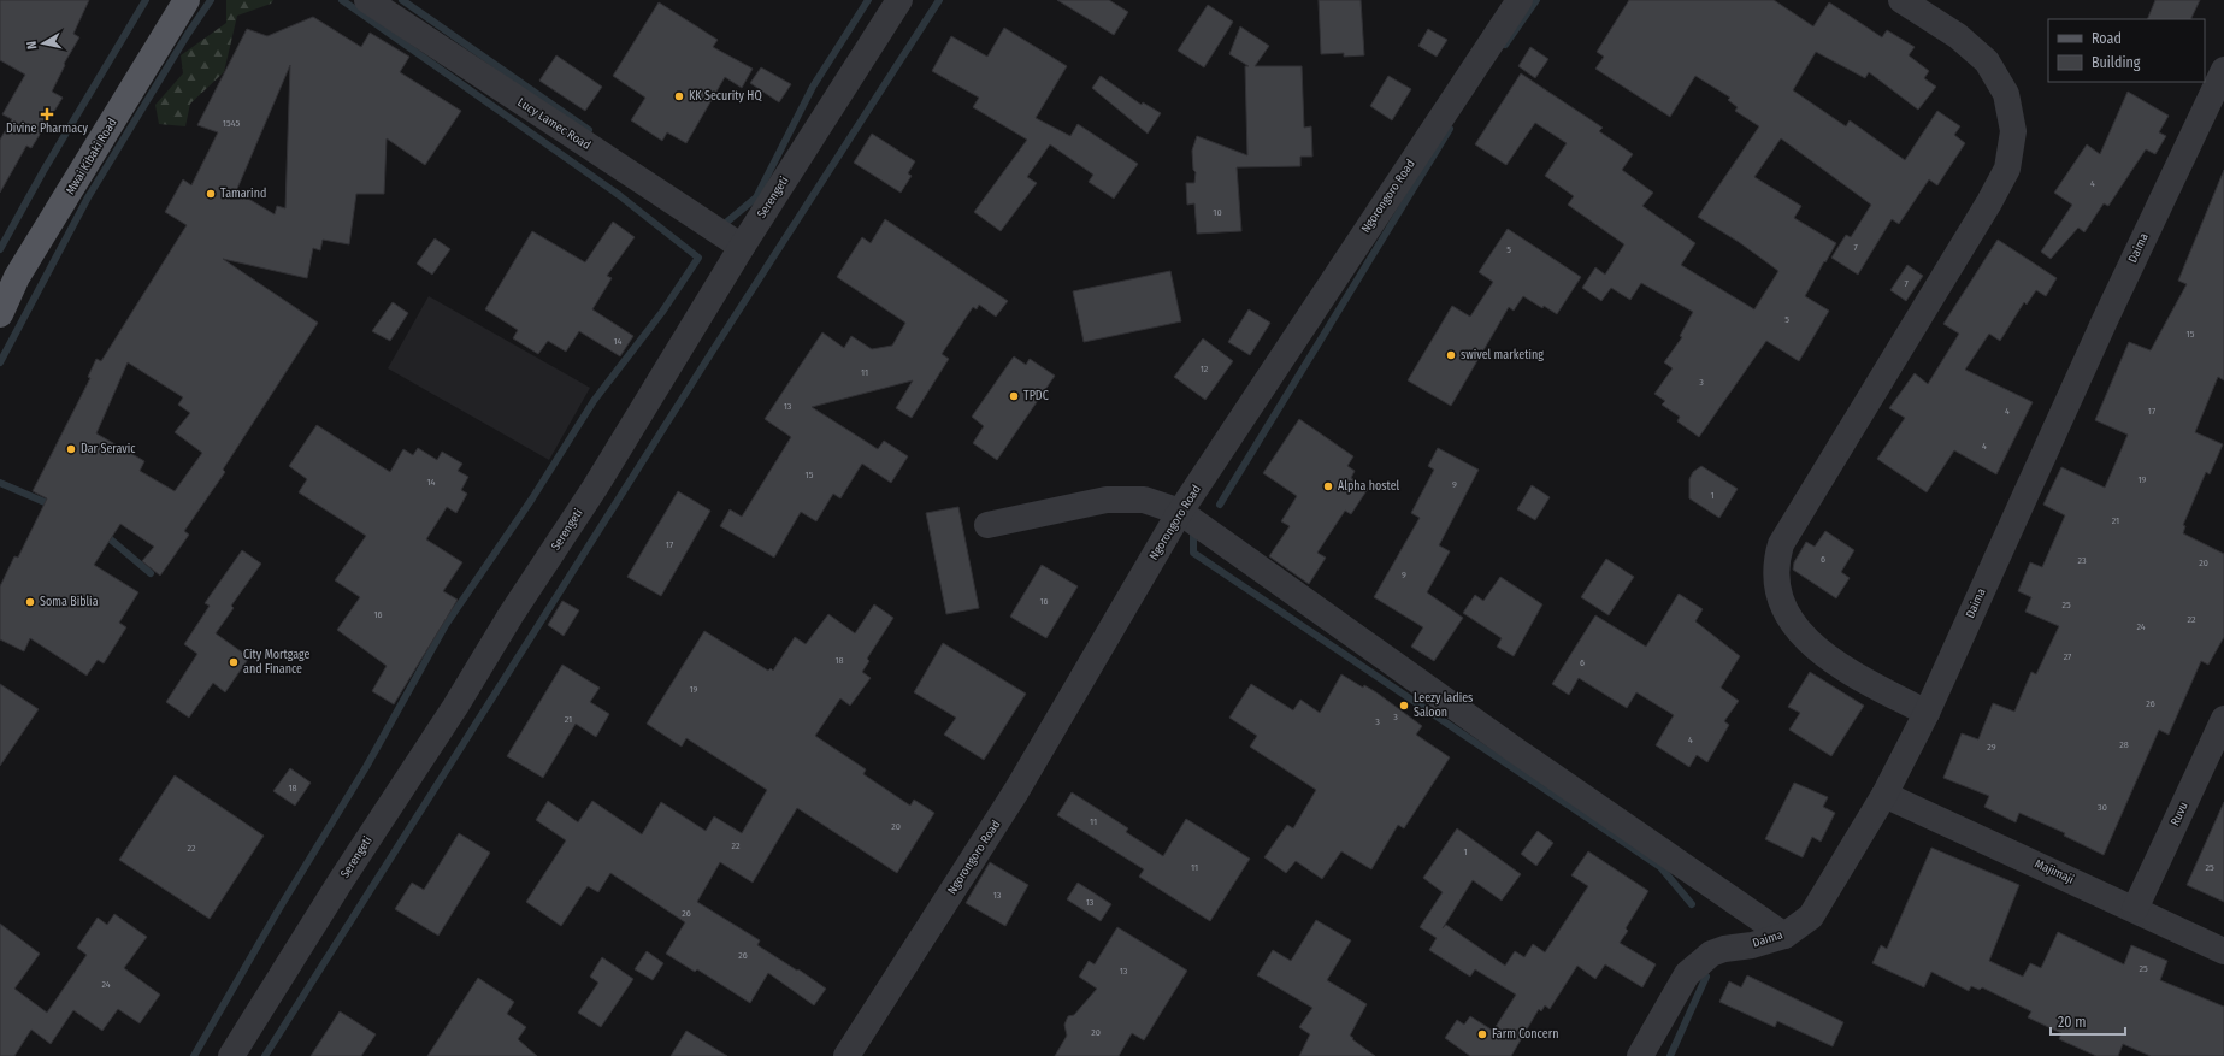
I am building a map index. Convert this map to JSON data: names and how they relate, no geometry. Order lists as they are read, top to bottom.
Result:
{
  "streets": {
    "main road": ["Mwai Kibaki Road"],
    "street": [
      "Lucy Lamec Road",
      "Ngorongoro Road",
      "Serengeti",
      "Daima",
      "Ruvu",
      "Majimaji"
    ]
  },
  "crossings": [
    ["Lucy Lamec Road", "Serengeti"],
    ["Daima", "Majimaji"],
    ["Ruvu", "Majimaji"]
  ],
  "places": {
    "other": [
      "KK Security HQ",
      "Tamarind",
      "swivel marketing",
      "TPDC",
      "Dar Seravic",
      "Alpha hostel",
      "Soma Biblia",
      "City Mortgage and Finance",
      "Leezy ladies Saloon",
      "Farm Concern"
    ],
    "health": ["Divine Pharmacy"]
  },
  "house_numbers": [
    "1545",
    "4",
    "10",
    "7",
    "5",
    "7",
    "5",
    "15",
    "14",
    "12",
    "11",
    "3",
    "13",
    "4",
    "17",
    "4",
    "15",
    "19",
    "14",
    "9",
    "1",
    "21",
    "17",
    "6",
    "23",
    "20",
    "9",
    "16",
    "25",
    "16",
    "22",
    "24",
    "27",
    "18",
    "6",
    "19",
    "26",
    "3",
    "21",
    "3",
    "4",
    "28",
    "29",
    "18",
    "30",
    "11",
    "20",
    "22",
    "22",
    "1",
    "11",
    "25",
    "13",
    "13",
    "26",
    "26",
    "25",
    "13",
    "24",
    "20"
  ],
  "legend": ["Road", "Building"],
  "scale_bar": "20 m",
  "north": "left"
}
